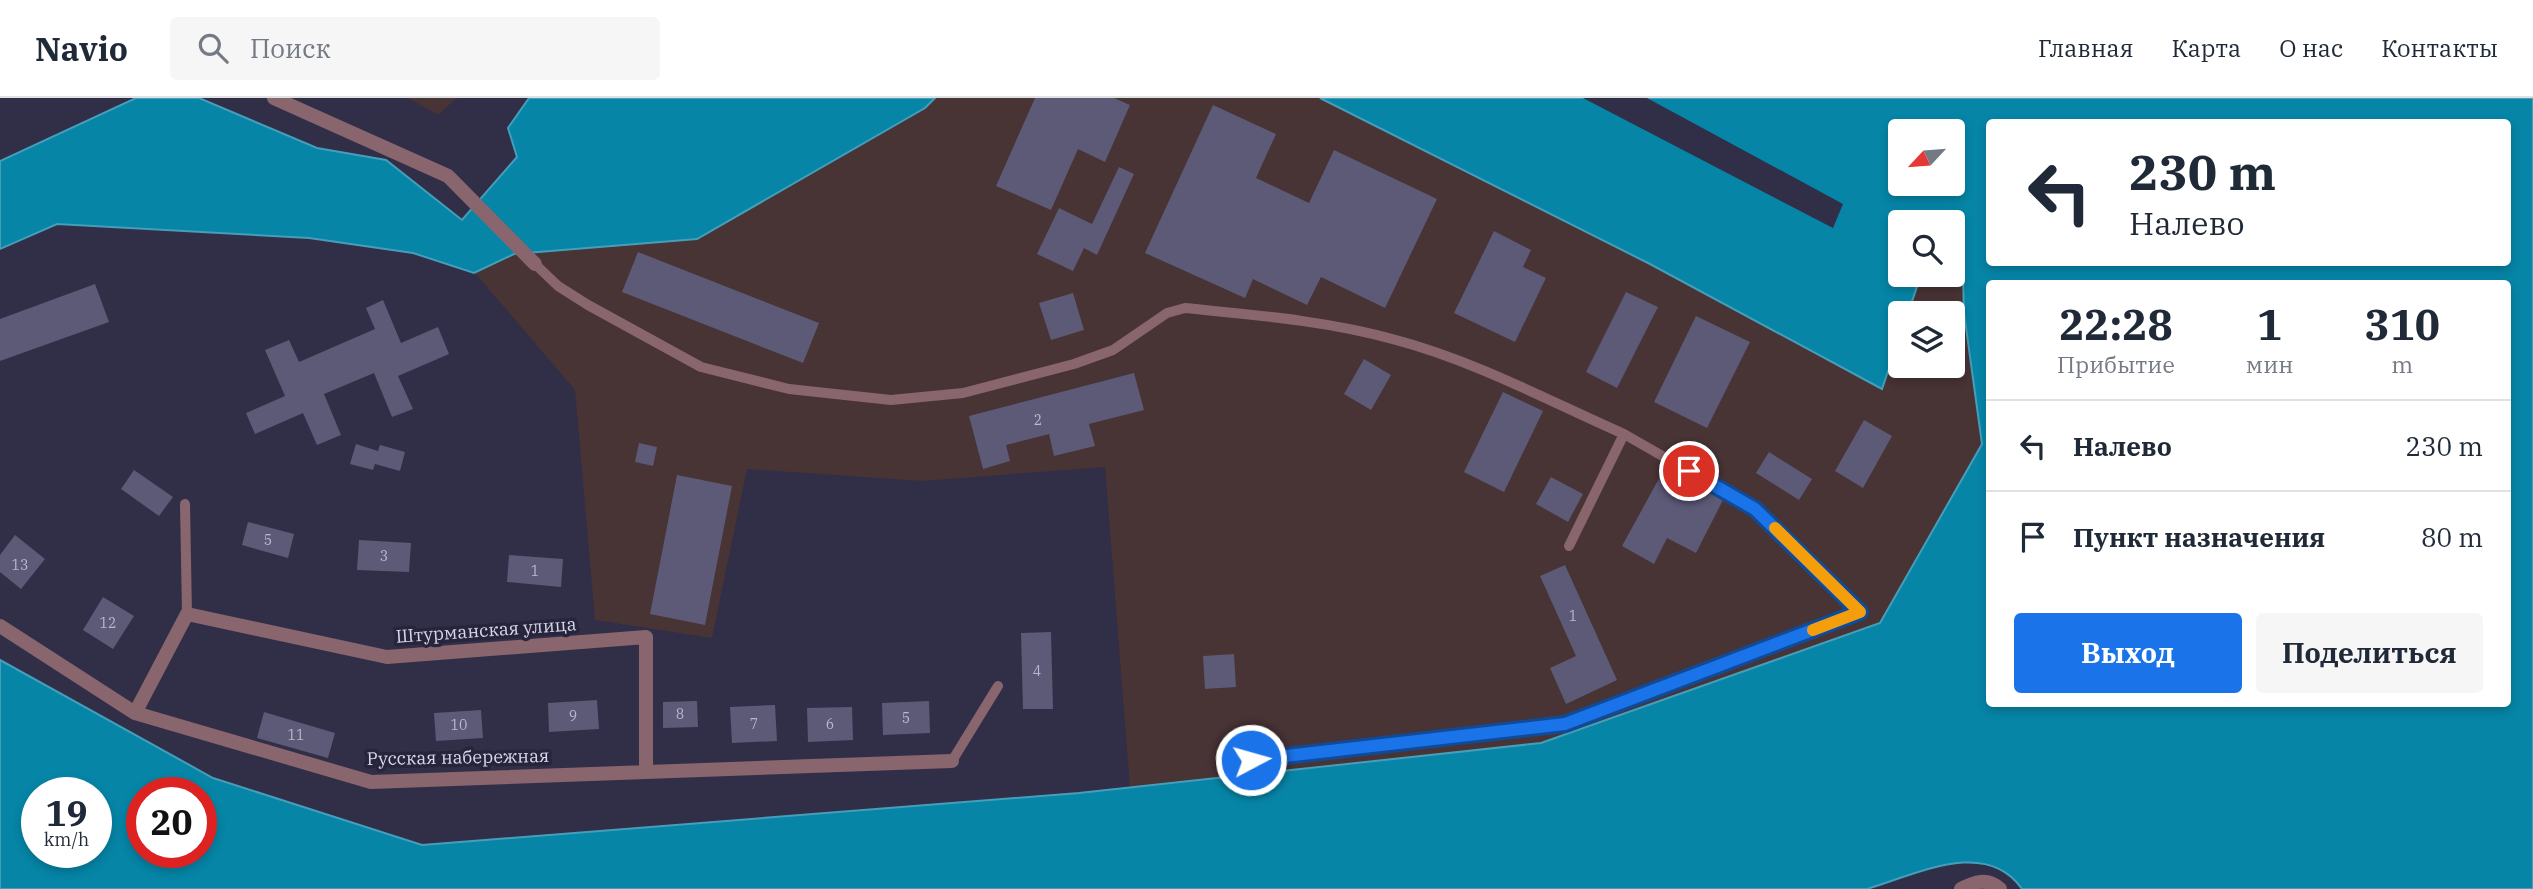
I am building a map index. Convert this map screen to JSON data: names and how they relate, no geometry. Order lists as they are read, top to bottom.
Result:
{
  "streets": {
    "street": ["Штурманская улица", "Русская набережная"]
  },
  "crossings": [
    ["Штурманская улица", "Русская набережная"]
  ],
  "house_numbers": [
    "2",
    "5",
    "3",
    "13",
    "1",
    "1",
    "12",
    "4",
    "8",
    "9",
    "5",
    "7",
    "6",
    "10",
    "11"
  ],
  "north": "bottom left",
  "page": {
    "header": "Navio",
    "search": "Поиск",
    "nav": [
      "Главная",
      "Карта",
      "О нас",
      "Контакты"
    ],
    "turn": ["230 m", "Налево"],
    "eta": [
      "22:28",
      "Прибытие",
      "1",
      "мин",
      "310",
      "m"
    ],
    "list": [
      {
        "name": "Налево",
        "value": "230 m"
      },
      {
        "name": "Пункт назначения",
        "value": "80 m"
      }
    ],
    "buttons": ["Выход", "Поделиться"],
    "speed": "19 km/h",
    "limit": "20"
  }
}
